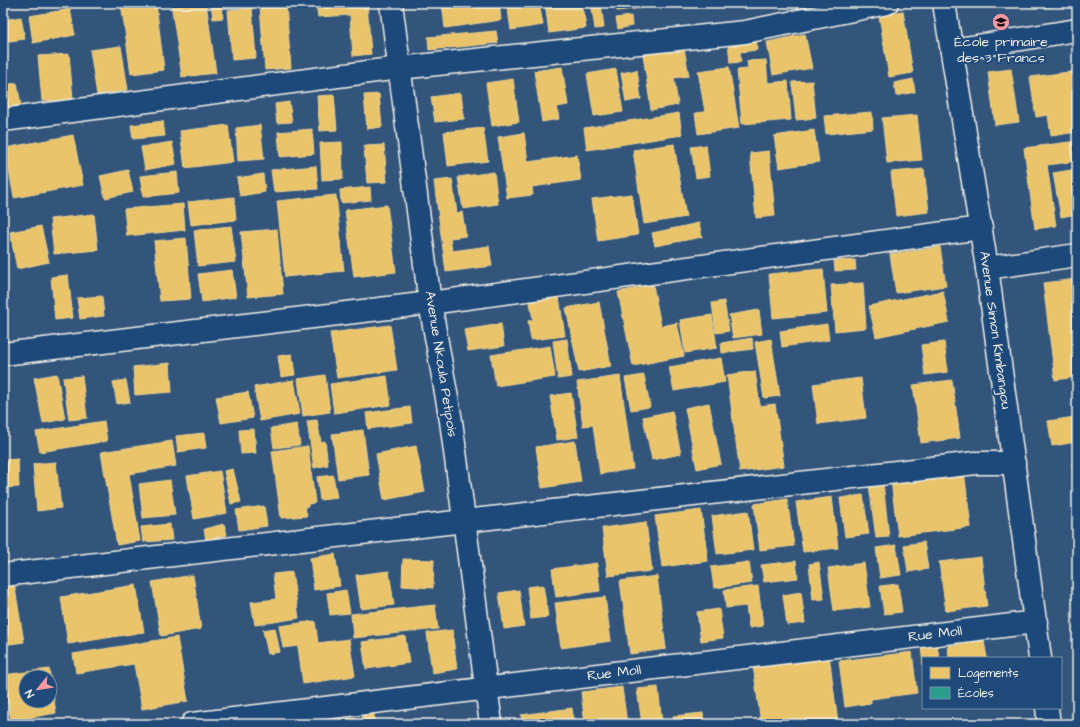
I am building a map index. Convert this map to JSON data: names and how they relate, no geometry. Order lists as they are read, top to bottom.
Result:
{
  "streets": {
    "street": ["Avenue Simon Kimbangou", "Avenue Nkoula Petipois", "Rue Moll"]
  },
  "crossings": [
    ["Avenue Simon Kimbangou", "Rue Moll"],
    ["Avenue Nkoula Petipois", "Rue Moll"]
  ],
  "places": {
    "school or university": ["École primaire des 3 Francs"]
  },
  "legend": ["Logements", "Écoles"],
  "north": "bottom left"
}
